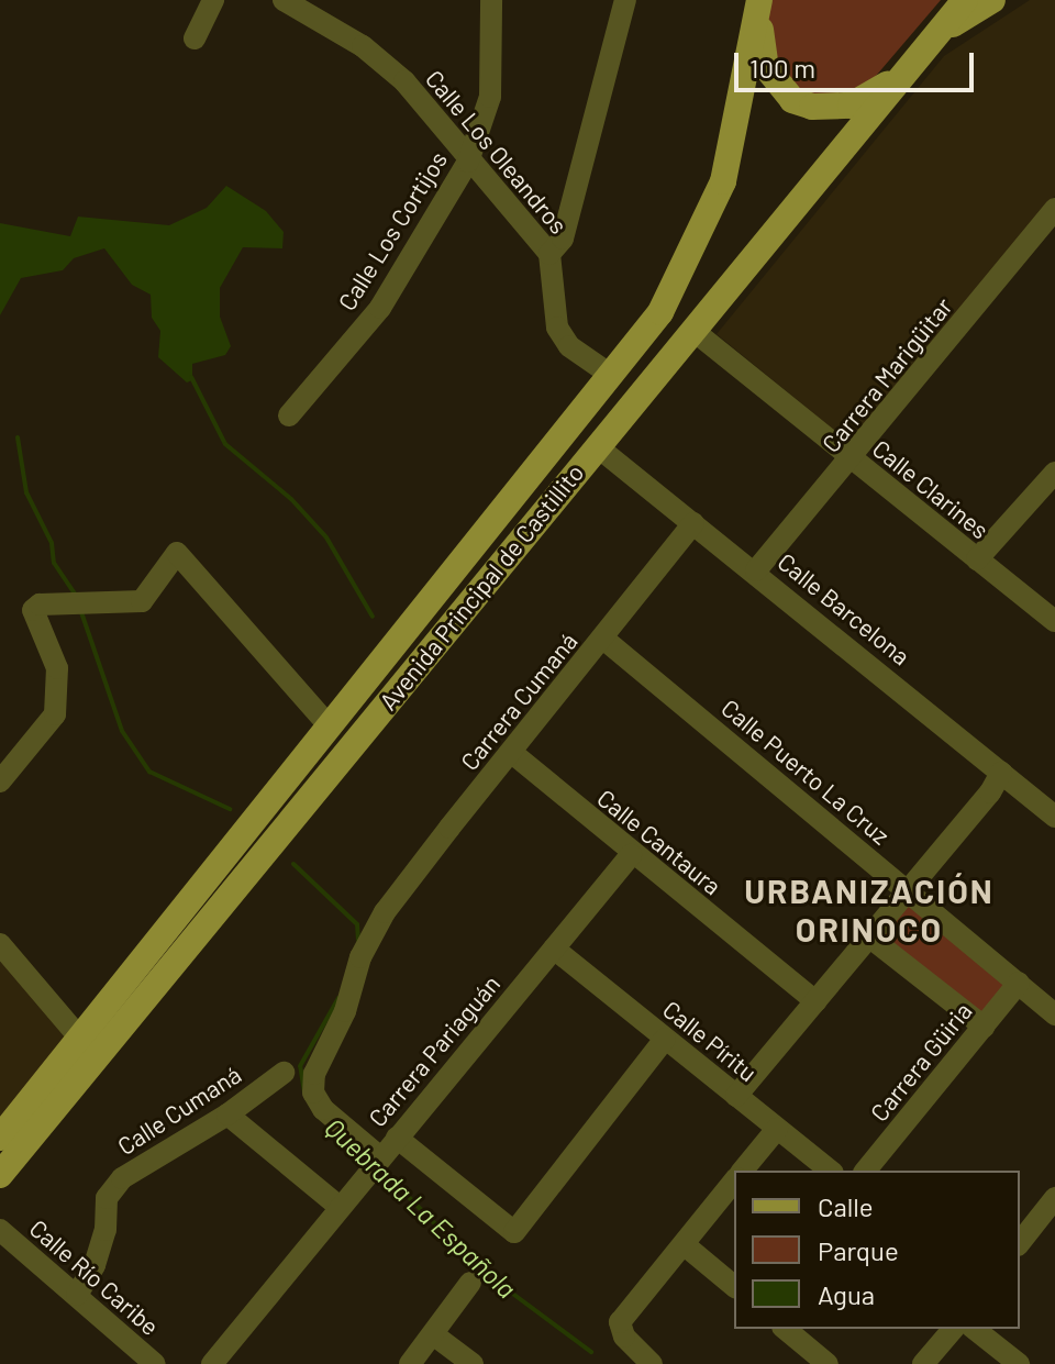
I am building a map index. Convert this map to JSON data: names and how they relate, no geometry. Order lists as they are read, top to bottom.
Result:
{
  "streets": {
    "main road": ["Avenida Principal de Castillito"],
    "street": [
      "Calle Los Oleandros",
      "Calle Los Cortijos",
      "Carrera Marigüitar",
      "Calle Clarines",
      "Calle Barcelona",
      "Carrera Cumaná",
      "Calle Puerto La Cruz",
      "Calle Cantaura",
      "Calle Píritu",
      "Carrera Pariaguán",
      "Carrera Güiria",
      "Calle Cumaná",
      "Calle Río Caribe"
    ]
  },
  "crossings": [
    ["Calle Los Oleandros", "Calle Los Cortijos"],
    ["Calle Los Oleandros", "Avenida Principal de Castillito"],
    ["Carrera Marigüitar", "Calle Clarines"],
    ["Carrera Marigüitar", "Calle Barcelona"],
    ["Calle Clarines", "Avenida Principal de Castillito"],
    ["Avenida Principal de Castillito", "Calle Barcelona"],
    ["Calle Barcelona", "Carrera Cumaná"],
    ["Carrera Cumaná", "Calle Puerto La Cruz"],
    ["Carrera Cumaná", "Calle Cantaura"],
    ["Carrera Cumaná", "Carrera Pariaguán"],
    ["Calle Puerto La Cruz", "Carrera Güiria"],
    ["Calle Cantaura", "Carrera Pariaguán"],
    ["Calle Píritu", "Carrera Pariaguán"],
    ["Calle Cumaná", "Calle Río Caribe"]
  ],
  "districts": ["URBANIZACIÓN ORINOCO"],
  "water": ["Quebrada La Española"],
  "legend": ["Calle", "Parque", "Agua"],
  "scale_bar": "100 m"
}
